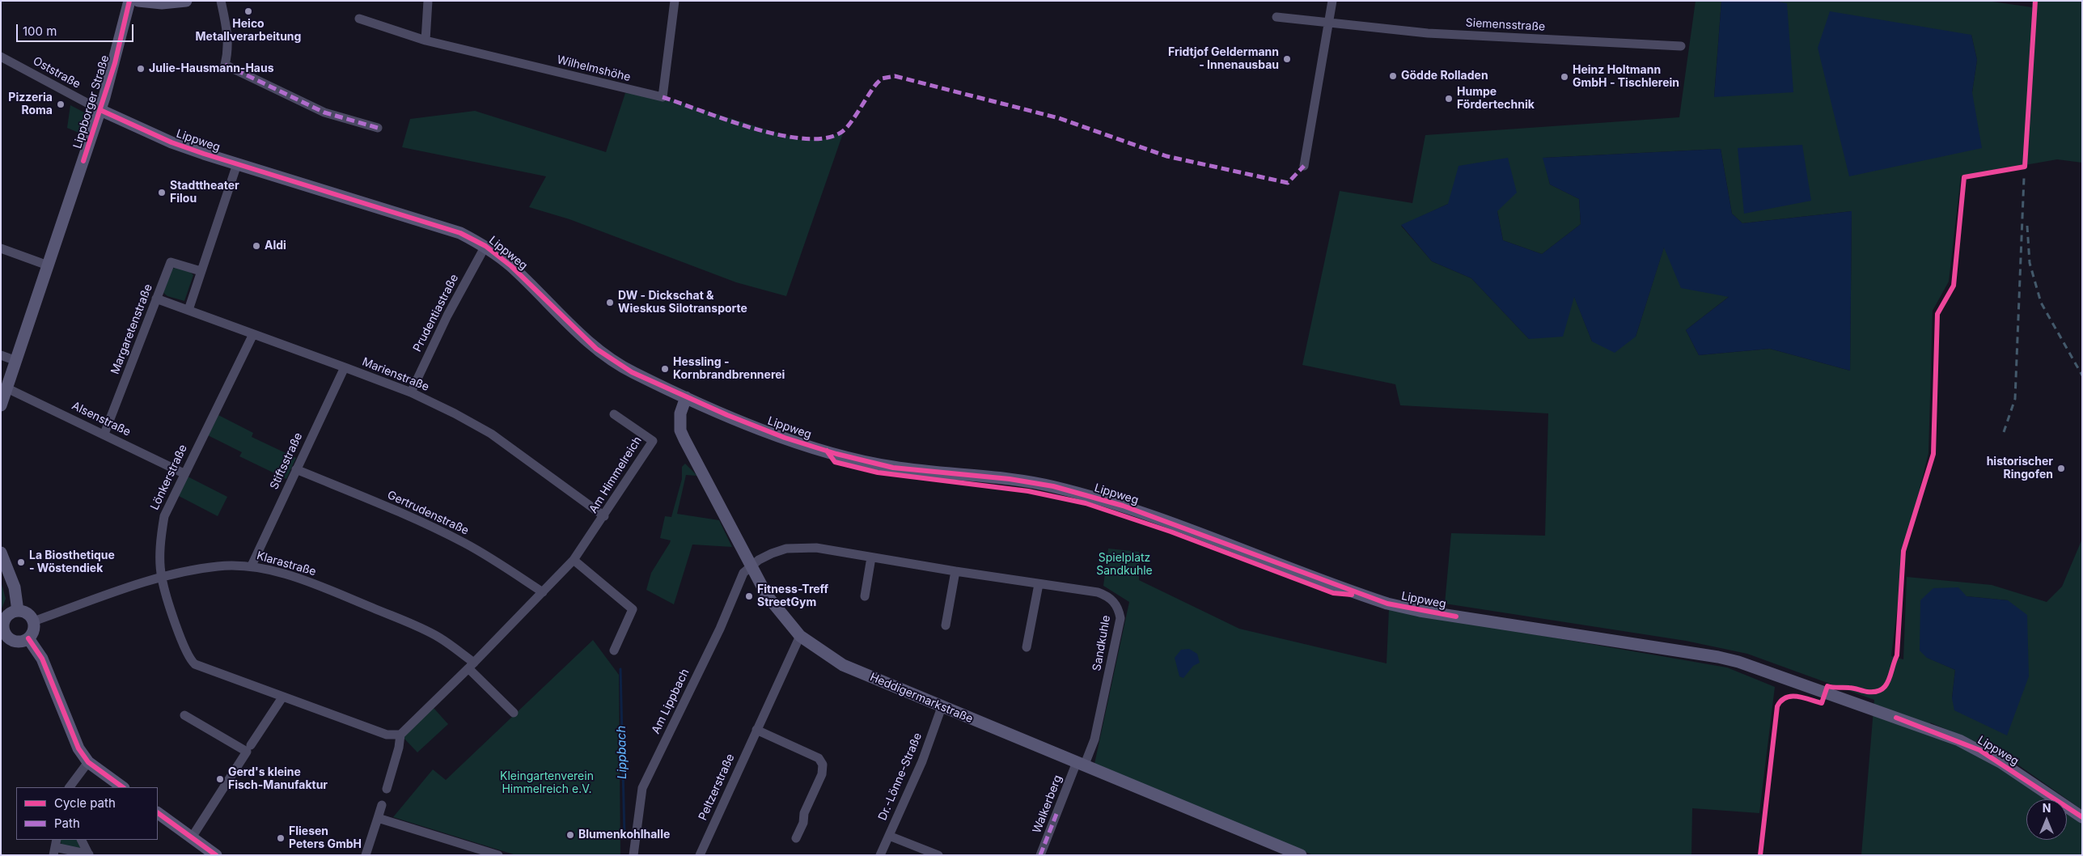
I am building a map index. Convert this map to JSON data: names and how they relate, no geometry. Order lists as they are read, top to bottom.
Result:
{
  "streets": {
    "street": [
      "Siemensstraße",
      "Wilhelmshöhe",
      "Oststraße",
      "Lippborger Straße",
      "Lippweg",
      "Prudentiastraße",
      "Margaretenstraße",
      "Marienstraße",
      "Alsenstraße",
      "Stiftsstraße",
      "Am Himmelreich",
      "Lönkerstraße",
      "Gertrudenstraße",
      "Klarastraße",
      "Sandkuhle",
      "Heddigermarkstraße",
      "Am Lippbach",
      "Dr.-Lönne-Straße",
      "Peltzerstraße",
      "Walkerberg"
    ]
  },
  "crossings": [
    ["Oststraße", "Lippborger Straße"],
    ["Oststraße", "Lippweg"],
    ["Lippborger Straße", "Lippweg"],
    ["Lippborger Straße", "Alsenstraße"],
    ["Lippweg", "Prudentiastraße"],
    ["Lippweg", "Heddigermarkstraße"],
    ["Prudentiastraße", "Marienstraße"],
    ["Margaretenstraße", "Marienstraße"],
    ["Margaretenstraße", "Alsenstraße"],
    ["Marienstraße", "Stiftsstraße"],
    ["Marienstraße", "Am Himmelreich"],
    ["Marienstraße", "Lönkerstraße"],
    ["Alsenstraße", "Lönkerstraße"],
    ["Stiftsstraße", "Gertrudenstraße"],
    ["Stiftsstraße", "Klarastraße"],
    ["Am Himmelreich", "Lönkerstraße"],
    ["Am Himmelreich", "Gertrudenstraße"],
    ["Am Himmelreich", "Klarastraße"],
    ["Lönkerstraße", "Klarastraße"],
    ["Sandkuhle", "Heddigermarkstraße"],
    ["Sandkuhle", "Am Lippbach"],
    ["Sandkuhle", "Walkerberg"],
    ["Heddigermarkstraße", "Am Lippbach"],
    ["Heddigermarkstraße", "Dr.-Lönne-Straße"],
    ["Heddigermarkstraße", "Peltzerstraße"],
    ["Heddigermarkstraße", "Walkerberg"]
  ],
  "water": ["Lippbach"],
  "parks": ["Spielplatz Sandkuhle", "Kleingartenverein Himmelreich e.V."],
  "places": [
    "Heico Metallverarbeitung",
    "Fridtjof Geldermann - Innenausbau",
    "Julie-Hausmann-Haus",
    "Gödde Rolladen",
    "Heinz Holtmann GmbH - Tischlerein",
    "Humpe Fördertechnik",
    "Pizzeria Roma",
    "Stadttheater Filou",
    "Aldi",
    "DW - Dickschat & Wieskus Silotransporte",
    "Hessling - Kornbrandbrennerei",
    "historischer Ringofen",
    "La Biosthetique - Wöstendiek",
    "Fitness-Treff StreetGym",
    "Gerd's kleine Fisch-Manufaktur",
    "Blumenkohlhalle",
    "Fliesen Peters GmbH"
  ],
  "legend": ["Cycle path", "Path"],
  "scale_bar": "100 m",
  "north": "top"
}
